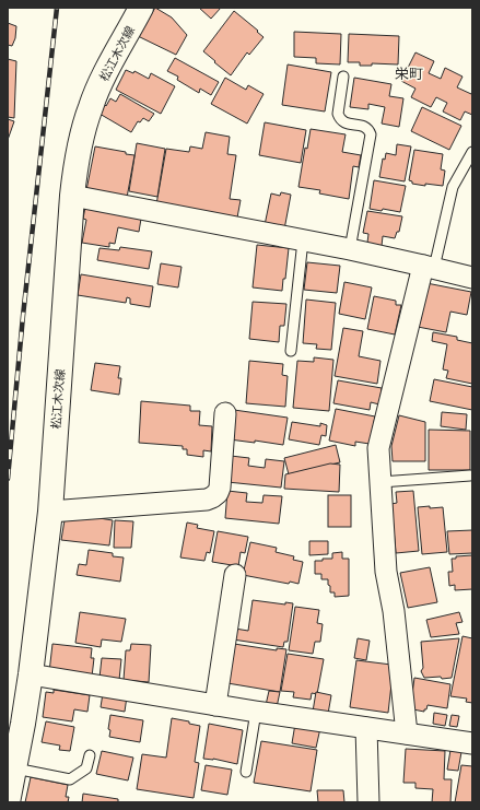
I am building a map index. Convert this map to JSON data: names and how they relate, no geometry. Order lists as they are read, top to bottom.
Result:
{
  "streets": {
    "main road": ["松江木次線"]
  },
  "districts": ["栄町"]
}
